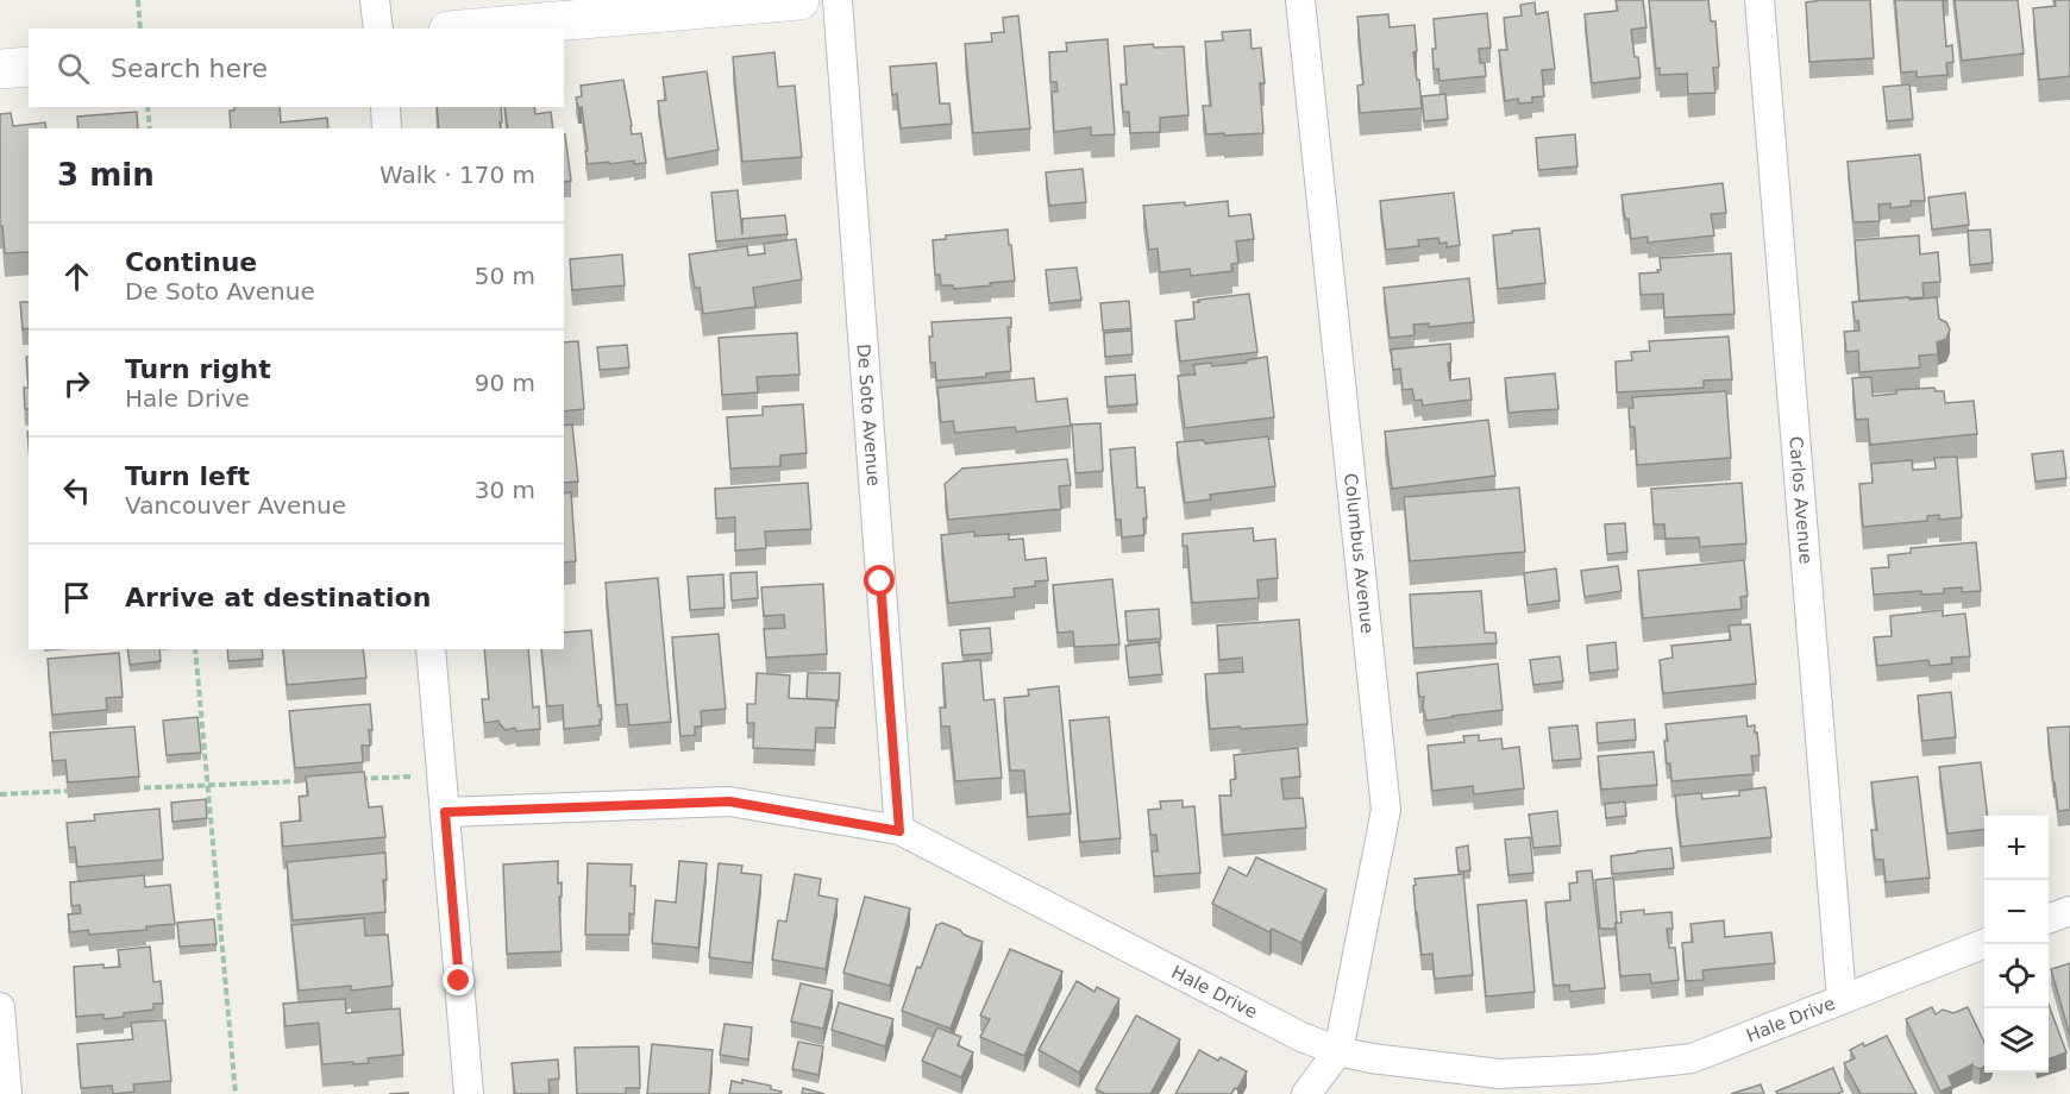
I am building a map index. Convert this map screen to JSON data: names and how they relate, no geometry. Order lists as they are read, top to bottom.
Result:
{
  "streets": {
    "street": [
      "De Soto Avenue",
      "Carlos Avenue",
      "Columbus Avenue",
      "Hale Drive"
    ]
  },
  "crossings": [
    ["De Soto Avenue", "Hale Drive"],
    ["Carlos Avenue", "Hale Drive"],
    ["Columbus Avenue", "Hale Drive"]
  ],
  "page": {
    "search": "Search here",
    "heading": ["3 min", "Walk · 170 m"],
    "list": [
      ["Continue", "De Soto Avenue", "50 m"],
      ["Turn right", "Hale Drive", "90 m"],
      ["Turn left", "Vancouver Avenue", "30 m"],
      "Arrive at destination"
    ],
    "map_buttons": ["+", "−"]
  }
}
